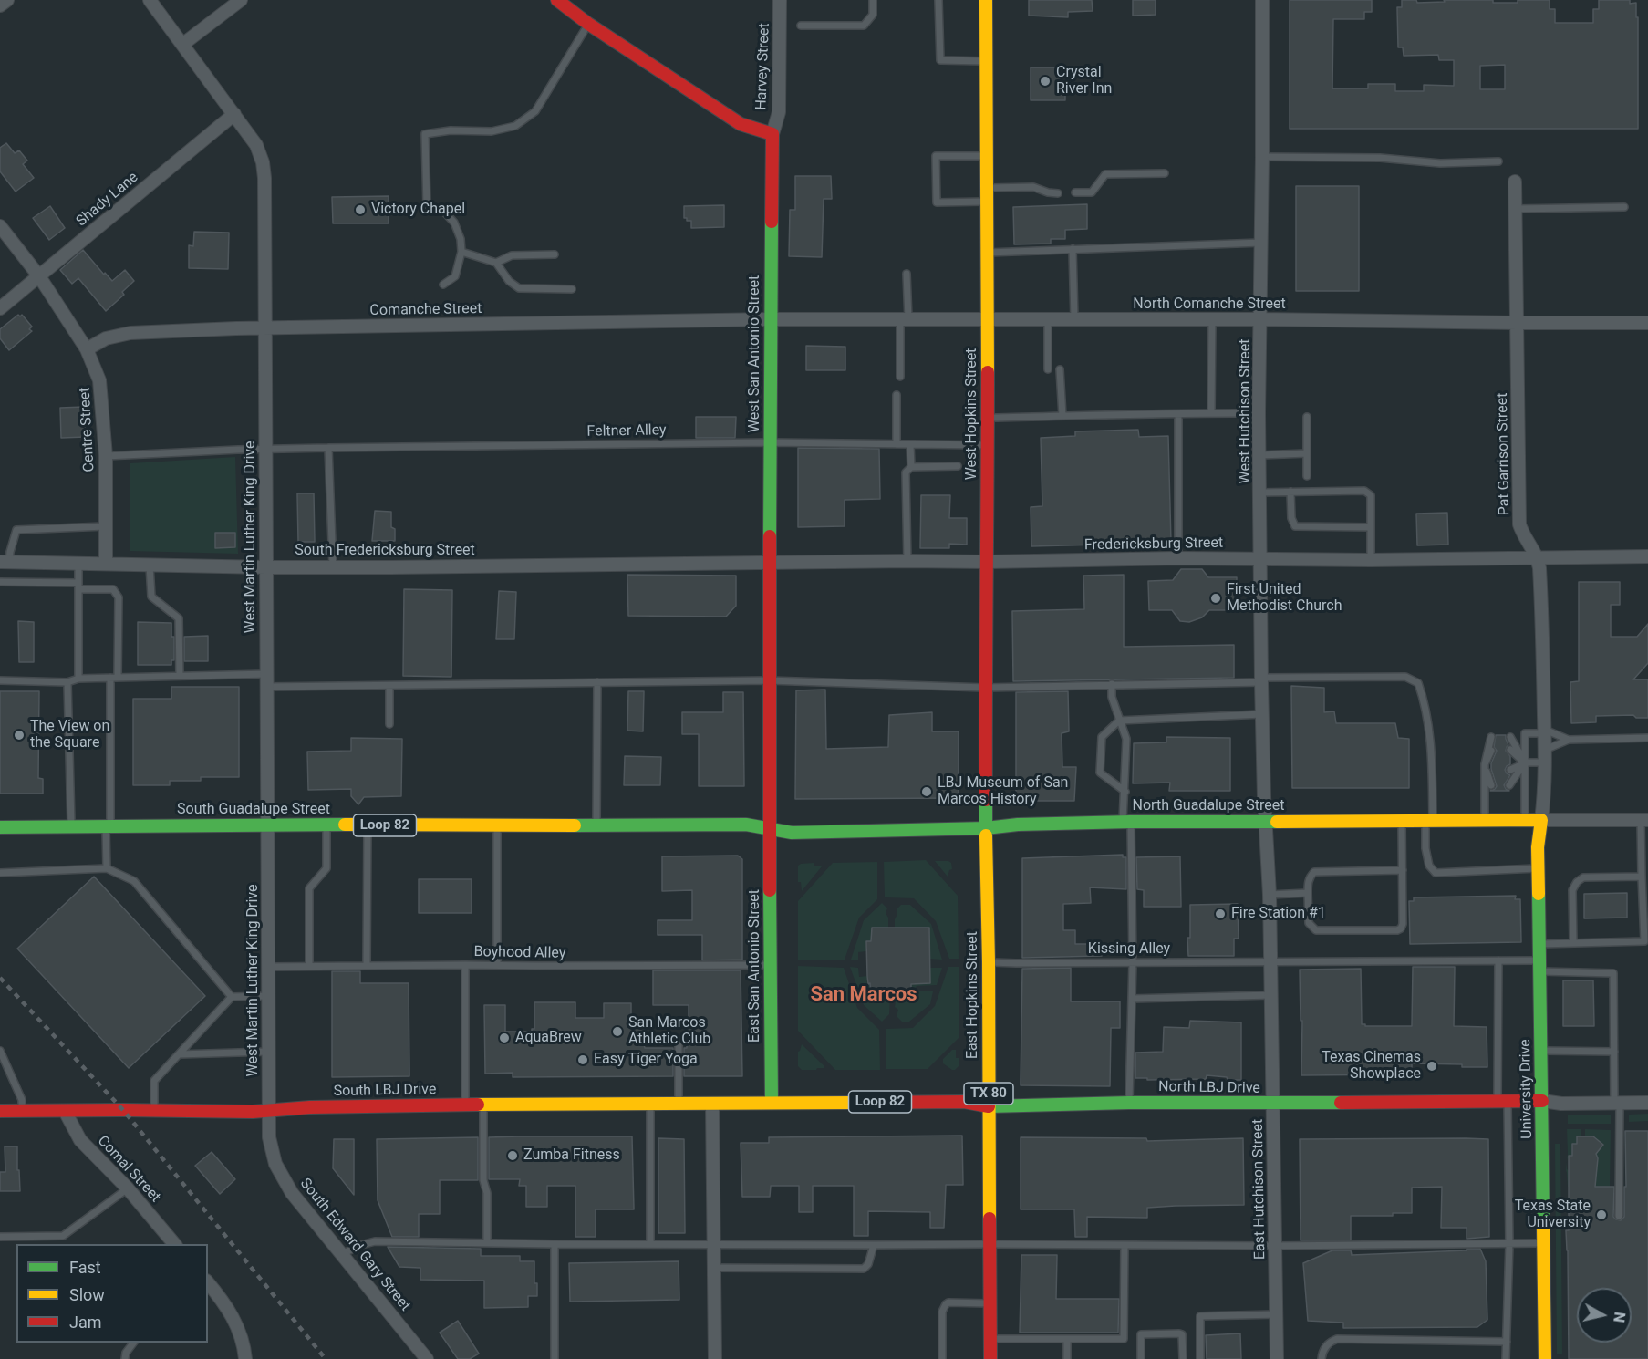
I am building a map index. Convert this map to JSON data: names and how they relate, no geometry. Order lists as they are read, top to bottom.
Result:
{
  "streets": {
    "main road": [
      "West San Antonio Street",
      "West Hopkins Street",
      "North Guadalupe Street",
      "South Guadalupe Street",
      "Loop 82",
      "East San Antonio Street",
      "East Hopkins Street",
      "North LBJ Drive",
      "University Drive",
      "South LBJ Drive",
      "TX 80"
    ],
    "street": [
      "Harvey Street",
      "Shady Lane",
      "North Comanche Street",
      "Comanche Street",
      "West Hutchison Street",
      "Centre Street",
      "Pat Garrison Street",
      "West Martin Luther King Drive",
      "Fredericksburg Street",
      "South Fredericksburg Street",
      "Comal Street",
      "East Hutchison Street",
      "South Edward Gary Street"
    ],
    "lane": ["Feltner Alley", "Kissing Alley", "Boyhood Alley"]
  },
  "crossings": [
    ["Harvey Street", "West San Antonio Street"],
    ["Shady Lane", "Centre Street"],
    ["Shady Lane", "West Martin Luther King Drive"],
    ["North Comanche Street", "Comanche Street"],
    ["North Comanche Street", "West San Antonio Street"],
    ["North Comanche Street", "West Hutchison Street"],
    ["North Comanche Street", "West Hopkins Street"],
    ["North Comanche Street", "Pat Garrison Street"],
    ["Comanche Street", "West San Antonio Street"],
    ["Comanche Street", "Centre Street"],
    ["Comanche Street", "West Martin Luther King Drive"],
    ["West San Antonio Street", "Feltner Alley"],
    ["West San Antonio Street", "Fredericksburg Street"],
    ["West San Antonio Street", "South Fredericksburg Street"],
    ["West San Antonio Street", "North Guadalupe Street"],
    ["West San Antonio Street", "South Guadalupe Street"],
    ["West San Antonio Street", "East San Antonio Street"],
    ["West Hutchison Street", "Fredericksburg Street"],
    ["West Hutchison Street", "North Guadalupe Street"],
    ["West Hutchison Street", "East Hutchison Street"],
    ["West Hopkins Street", "Feltner Alley"],
    ["West Hopkins Street", "Fredericksburg Street"],
    ["West Hopkins Street", "North Guadalupe Street"],
    ["West Hopkins Street", "East Hopkins Street"],
    ["Centre Street", "Feltner Alley"],
    ["Centre Street", "South Fredericksburg Street"],
    ["Feltner Alley", "West Martin Luther King Drive"],
    ["Pat Garrison Street", "Fredericksburg Street"],
    ["West Martin Luther King Drive", "South Fredericksburg Street"],
    ["West Martin Luther King Drive", "South Guadalupe Street"],
    ["West Martin Luther King Drive", "Boyhood Alley"],
    ["West Martin Luther King Drive", "South LBJ Drive"],
    ["West Martin Luther King Drive", "South Edward Gary Street"],
    ["Fredericksburg Street", "South Fredericksburg Street"],
    ["North Guadalupe Street", "South Guadalupe Street"],
    ["North Guadalupe Street", "East San Antonio Street"],
    ["North Guadalupe Street", "East Hopkins Street"],
    ["North Guadalupe Street", "University Drive"],
    ["North Guadalupe Street", "East Hutchison Street"],
    ["South Guadalupe Street", "East San Antonio Street"],
    ["Kissing Alley", "East Hopkins Street"],
    ["Kissing Alley", "University Drive"],
    ["Kissing Alley", "East Hutchison Street"],
    ["Boyhood Alley", "East San Antonio Street"],
    ["East San Antonio Street", "North LBJ Drive"],
    ["East San Antonio Street", "South LBJ Drive"],
    ["East Hopkins Street", "North LBJ Drive"],
    ["North LBJ Drive", "University Drive"],
    ["North LBJ Drive", "South LBJ Drive"],
    ["North LBJ Drive", "East Hutchison Street"],
    ["South LBJ Drive", "Comal Street"],
    ["South LBJ Drive", "South Edward Gary Street"]
  ],
  "districts": ["San Marcos"],
  "places": [
    "Crystal River Inn",
    "Victory Chapel",
    "First United Methodist Church",
    "The View on the Square",
    "LBJ Museum of San Marcos History",
    "Fire Station #1",
    "San Marcos Athletic Club",
    "AquaBrew",
    "Easy Tiger Yoga",
    "Texas Cinemas Showplace",
    "Zumba Fitness",
    "Texas State University"
  ],
  "legend": ["Fast", "Slow", "Jam"],
  "north": "right"
}
